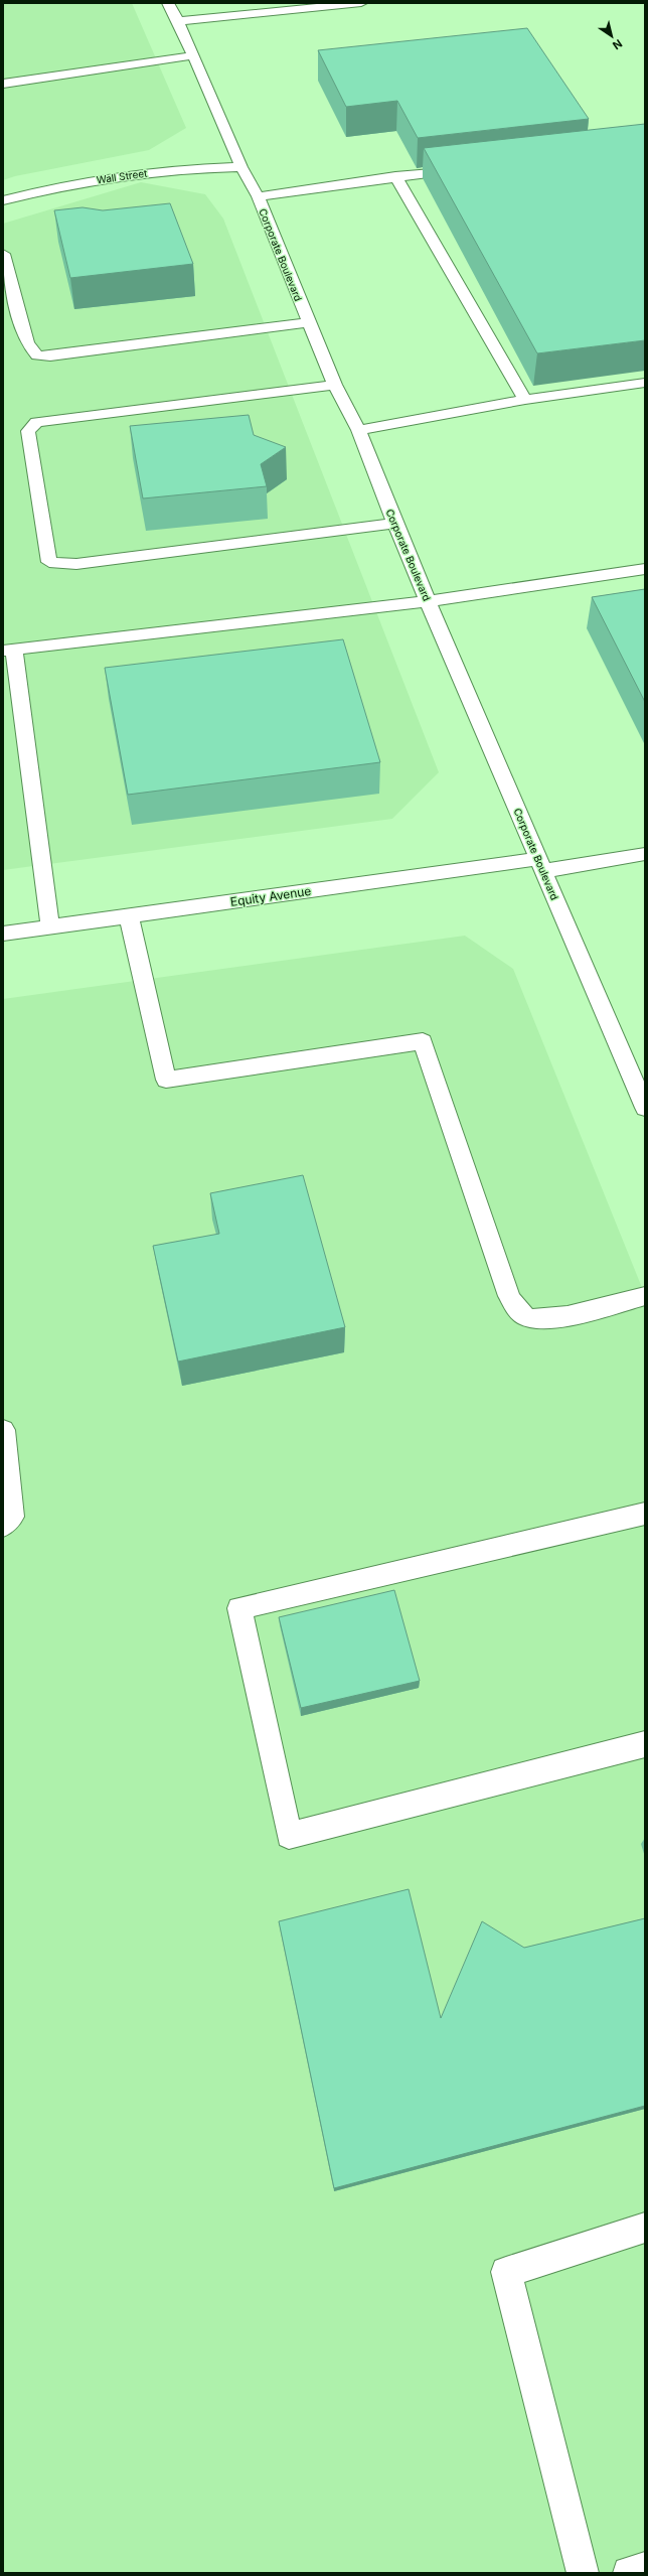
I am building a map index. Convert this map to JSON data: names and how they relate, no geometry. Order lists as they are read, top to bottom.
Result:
{
  "streets": {
    "street": ["Wall Street", "Corporate Boulevard", "Equity Avenue"]
  },
  "crossings": [
    ["Wall Street", "Corporate Boulevard"],
    ["Corporate Boulevard", "Equity Avenue"]
  ],
  "north": "bottom right"
}
